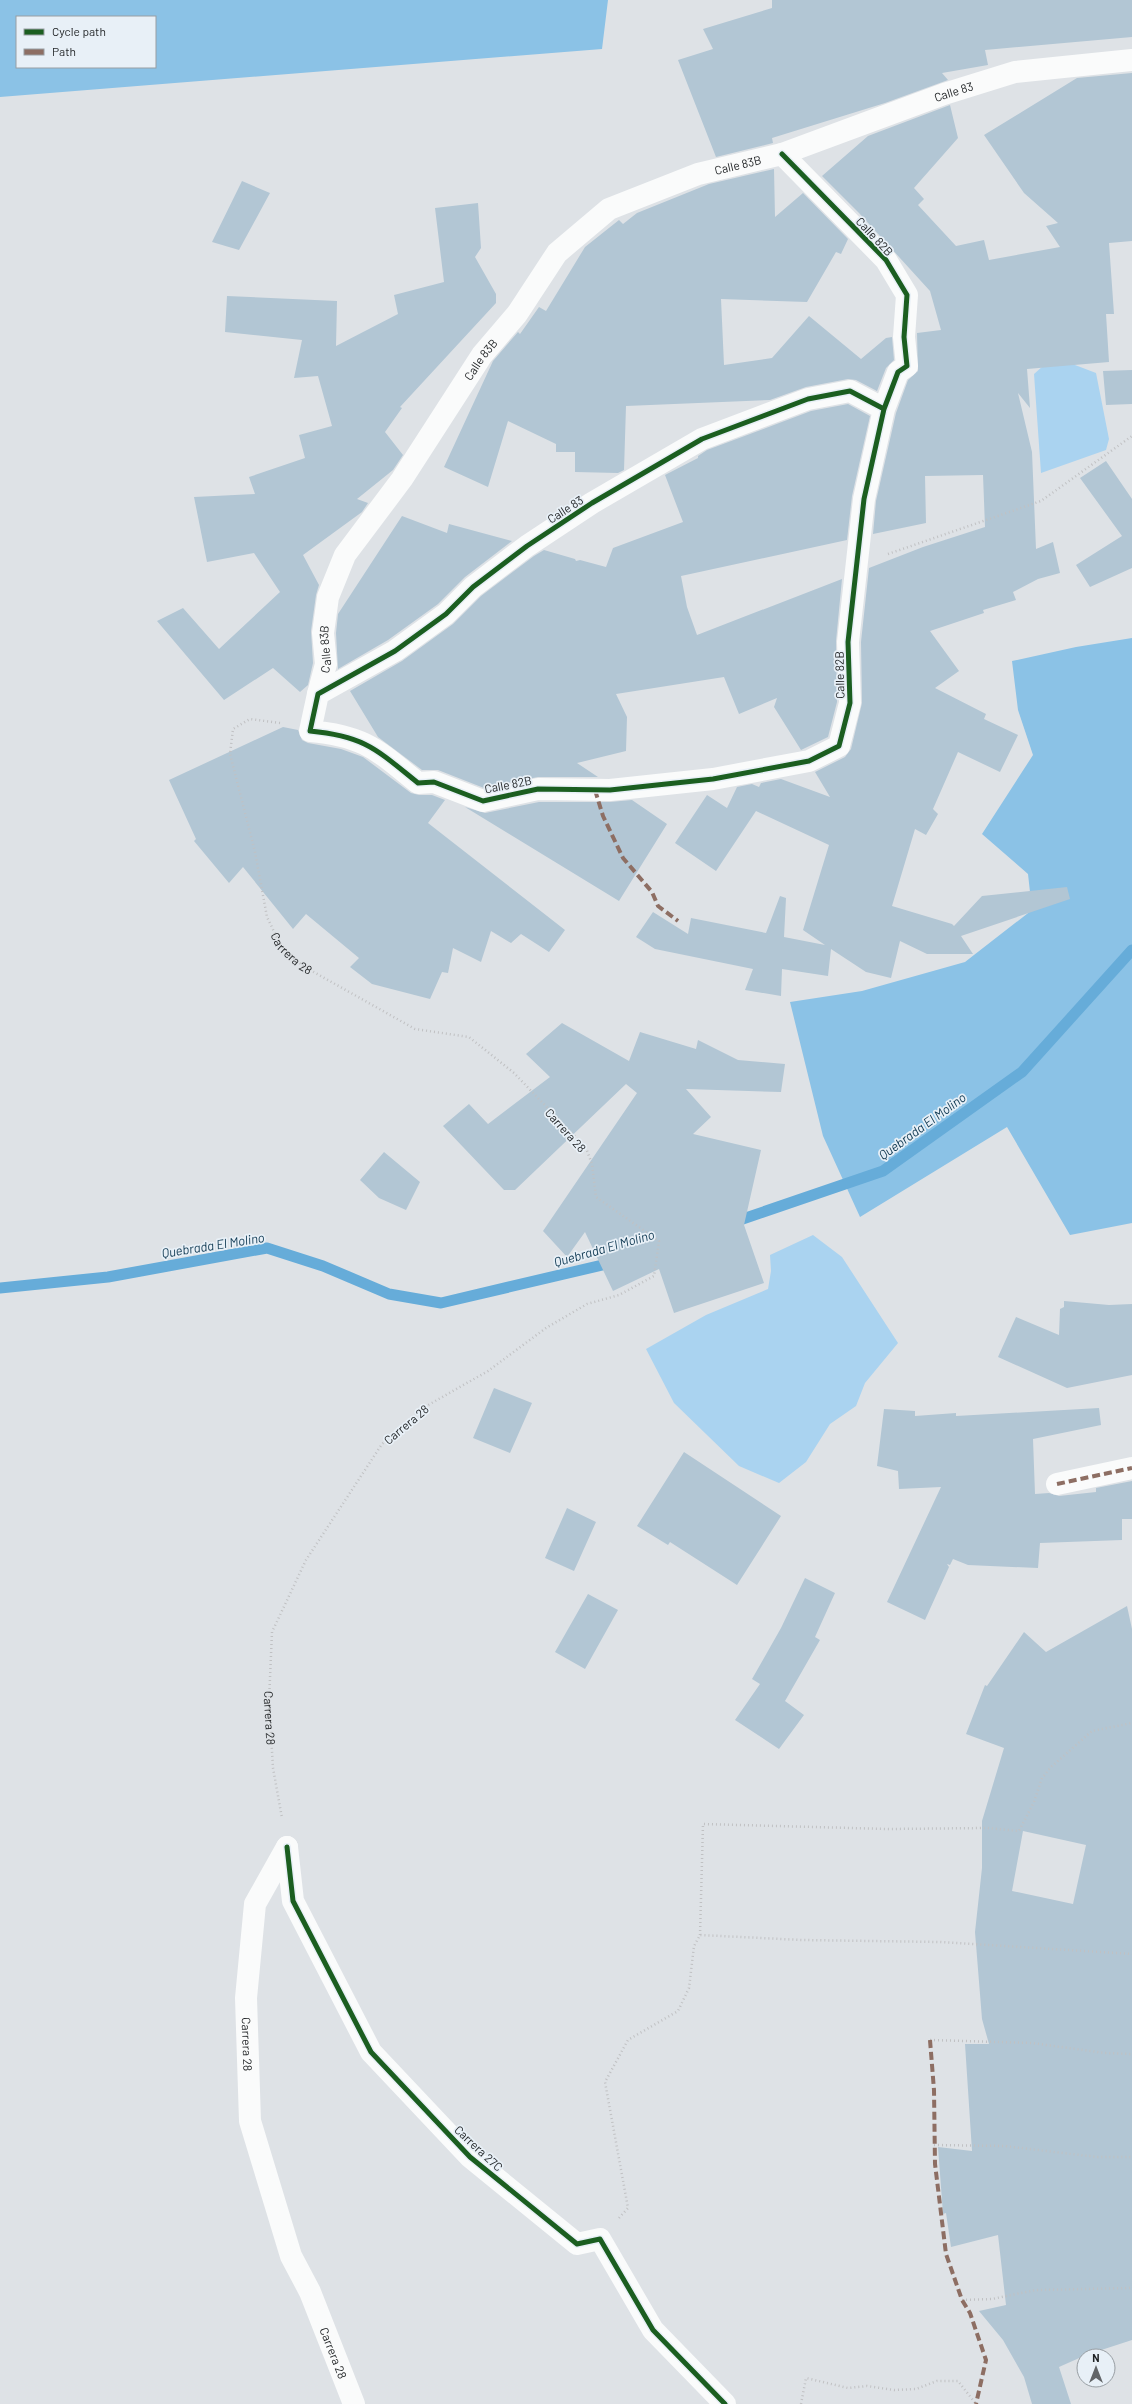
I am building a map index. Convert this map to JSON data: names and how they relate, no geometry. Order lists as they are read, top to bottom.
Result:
{
  "streets": {
    "street": [
      "Calle 83",
      "Calle 83B",
      "Calle 82B",
      "Carrera 28",
      "Carrera 27C"
    ]
  },
  "crossings": [
    ["Calle 83", "Calle 83B"],
    ["Calle 83", "Calle 82B"],
    ["Calle 83B", "Calle 82B"],
    ["Calle 82B", "Carrera 28"],
    ["Carrera 28", "Carrera 27C"]
  ],
  "water": ["Quebrada El Molino"],
  "legend": ["Cycle path", "Path"],
  "north": "top"
}
